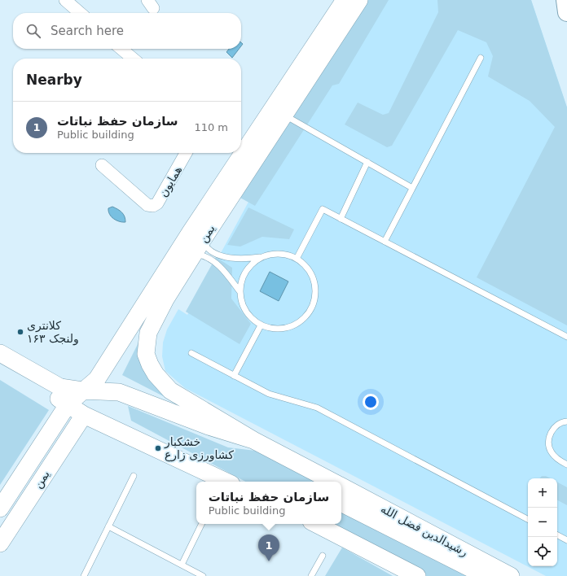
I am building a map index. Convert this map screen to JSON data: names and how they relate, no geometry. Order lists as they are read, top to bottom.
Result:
{
  "streets": {
    "main road": ["یمن", "رشیدالدین فضل الله"],
    "street": ["همایون"]
  },
  "crossings": [
    ["یمن", "رشیدالدین فضل الله"]
  ],
  "places": ["کلانتری ۱۶۳ ولنجک", "خشکبار کشاورزی زارع"],
  "page": {
    "search": "Search here",
    "heading": "Nearby",
    "list": [
      {
        "mark": "1",
        "name": "سازمان حفظ نباتات",
        "note": "Public building",
        "value": "110 m"
      }
    ],
    "map_buttons": ["+", "−"],
    "popup": ["سازمان حفظ نباتات", "Public building"],
    "pins": "1"
  }
}
